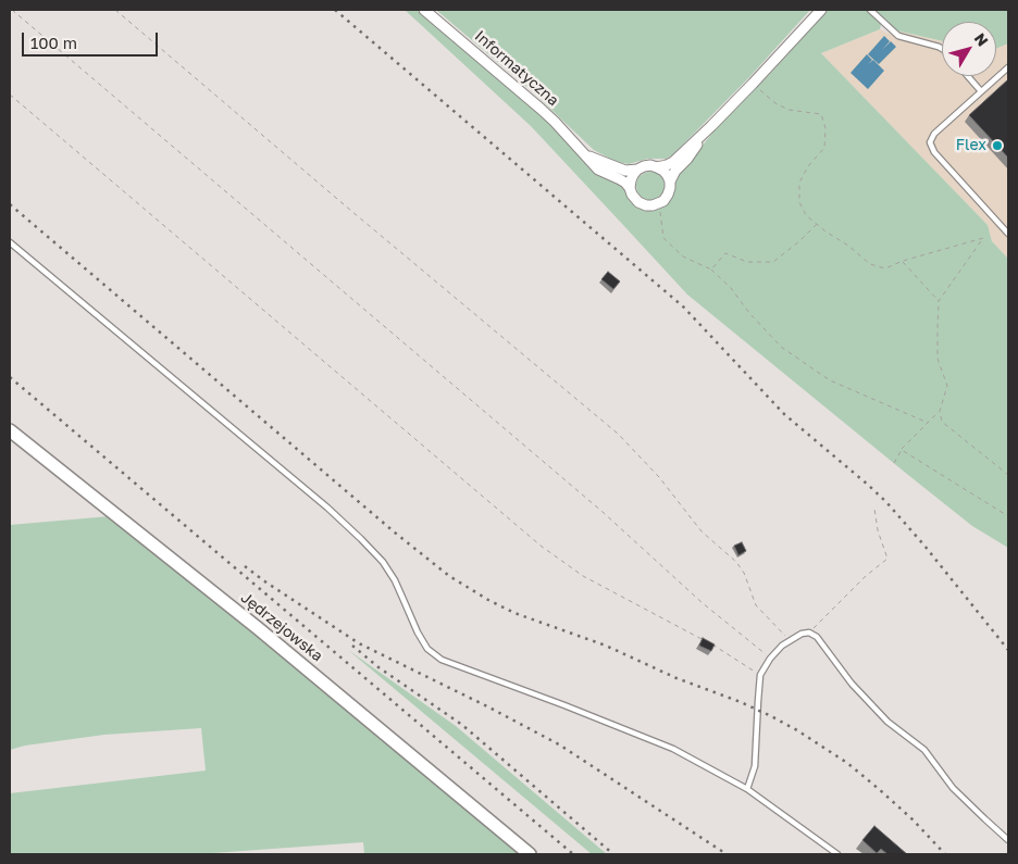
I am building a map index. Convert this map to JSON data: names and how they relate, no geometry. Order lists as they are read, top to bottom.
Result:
{
  "streets": {
    "street": ["Informatyczna", "Jędrzejowska"]
  },
  "places": ["Flex"],
  "scale_bar": "100 m",
  "north": "top right"
}
